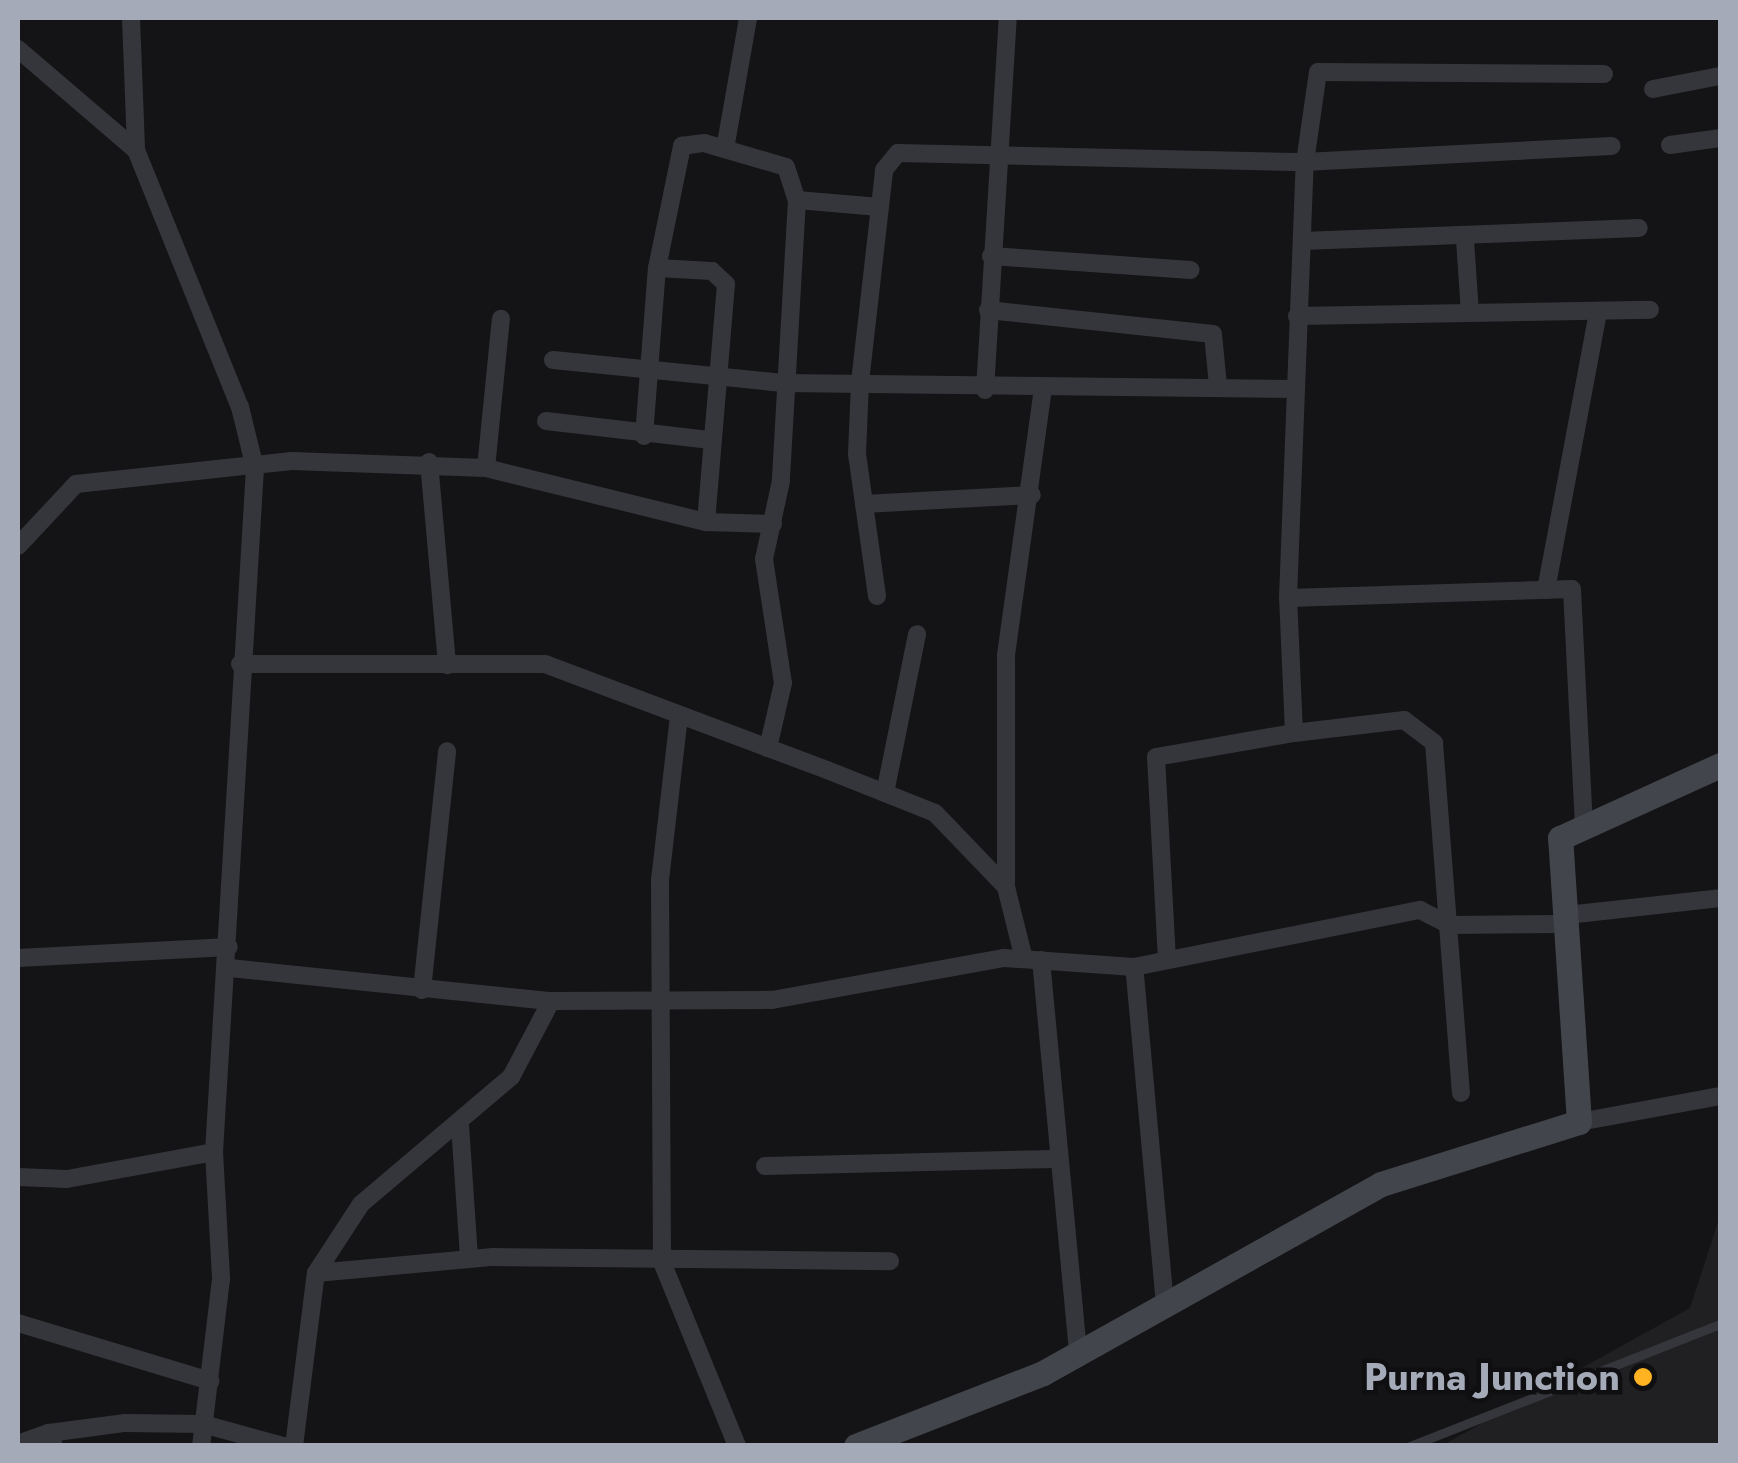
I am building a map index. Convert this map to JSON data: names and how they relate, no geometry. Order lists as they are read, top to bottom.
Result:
{
  "places": ["Purna Junction"]
}
